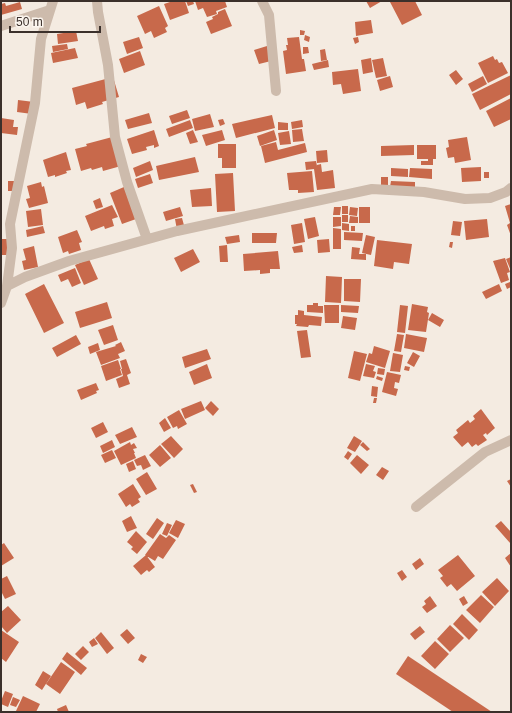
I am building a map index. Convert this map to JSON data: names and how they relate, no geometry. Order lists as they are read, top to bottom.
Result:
{
  "scale_bar": "50 m"
}
